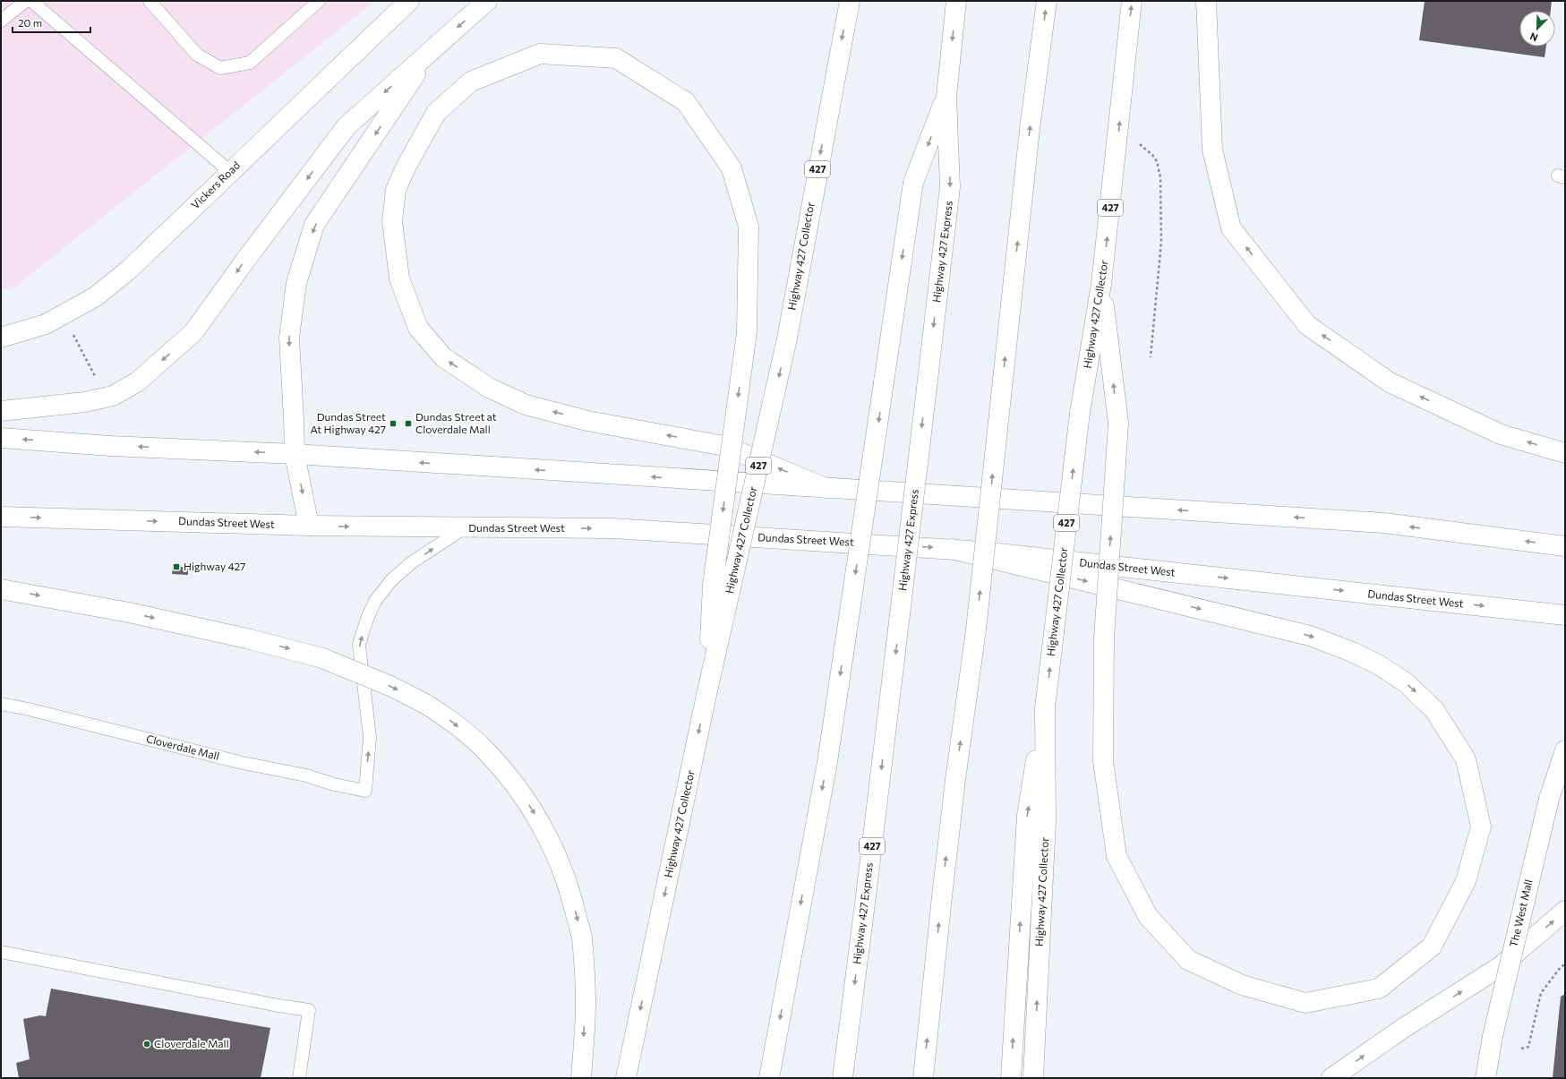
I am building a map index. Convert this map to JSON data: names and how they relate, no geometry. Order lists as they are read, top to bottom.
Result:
{
  "streets": {
    "main road": [
      "427",
      "Vickers Road",
      "Highway 427 Express",
      "Highway 427 Collector",
      "Dundas Street West",
      "The West Mall"
    ],
    "lane": ["Cloverdale Mall"]
  },
  "crossings": [
    ["Dundas Street West", "Cloverdale Mall"]
  ],
  "places": {
    "transit": ["Dundas Street At Highway 427", "Dundas Street at Cloverdale Mall", "Highway 427"],
    "other": ["Cloverdale Mall"]
  },
  "scale_bar": "20 m",
  "north": "bottom left"
}
